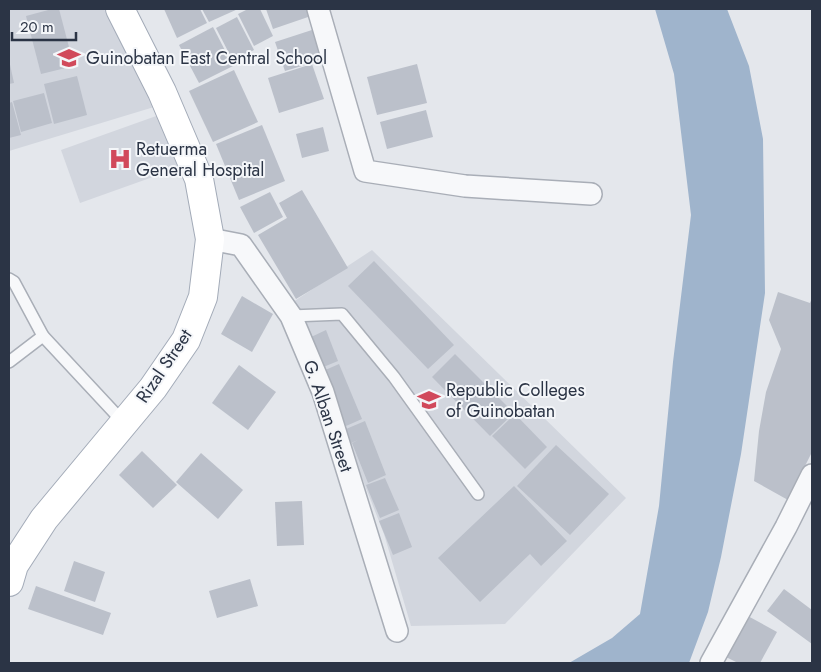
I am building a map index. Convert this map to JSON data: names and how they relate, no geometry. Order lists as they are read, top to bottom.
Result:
{
  "streets": {
    "main road": ["Rizal Street"],
    "street": ["G. Alban Street"]
  },
  "crossings": [
    ["Rizal Street", "G. Alban Street"]
  ],
  "places": {
    "school or university": ["Guinobatan East Central School", "Republic Colleges of Guinobatan"],
    "hospital": ["Retuerma General Hospital"]
  },
  "scale_bar": "20 m"
}
